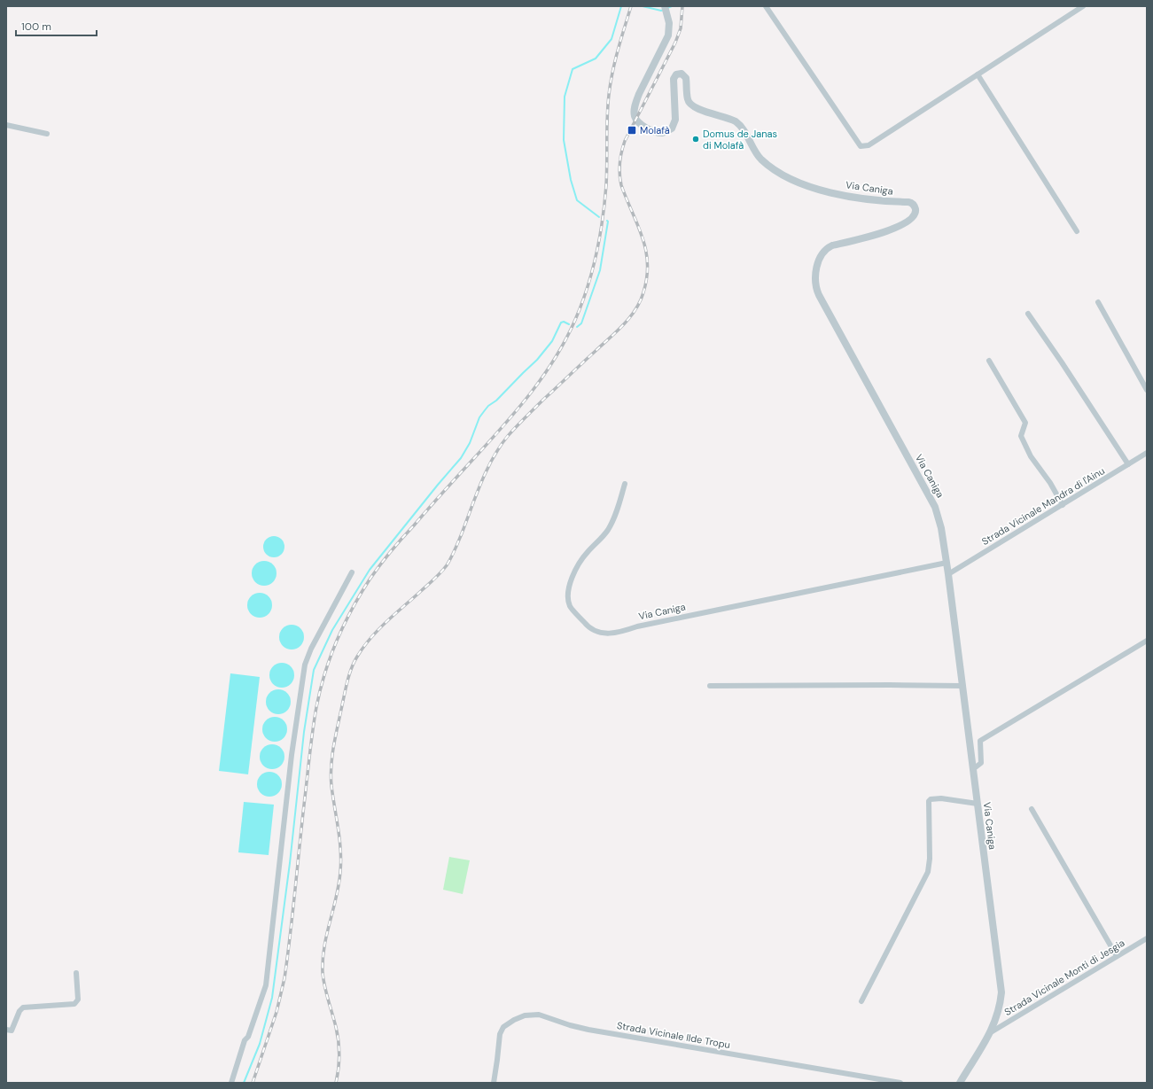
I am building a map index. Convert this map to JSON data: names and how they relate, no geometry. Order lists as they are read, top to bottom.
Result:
{
  "streets": {
    "street": [
      "Via Caniga",
      "Strada Vicinale Mandra di l'Ainu",
      "Strada Vicinale Monti di Jesgia",
      "Strada Vicinale Ilde Tropu"
    ]
  },
  "crossings": [
    ["Via Caniga", "Strada Vicinale Mandra di l'Ainu"],
    ["Via Caniga", "Strada Vicinale Monti di Jesgia"]
  ],
  "places": {
    "transit": ["Molafà"],
    "other": ["Domus de Janas di Molafà"]
  },
  "scale_bar": "100 m"
}
